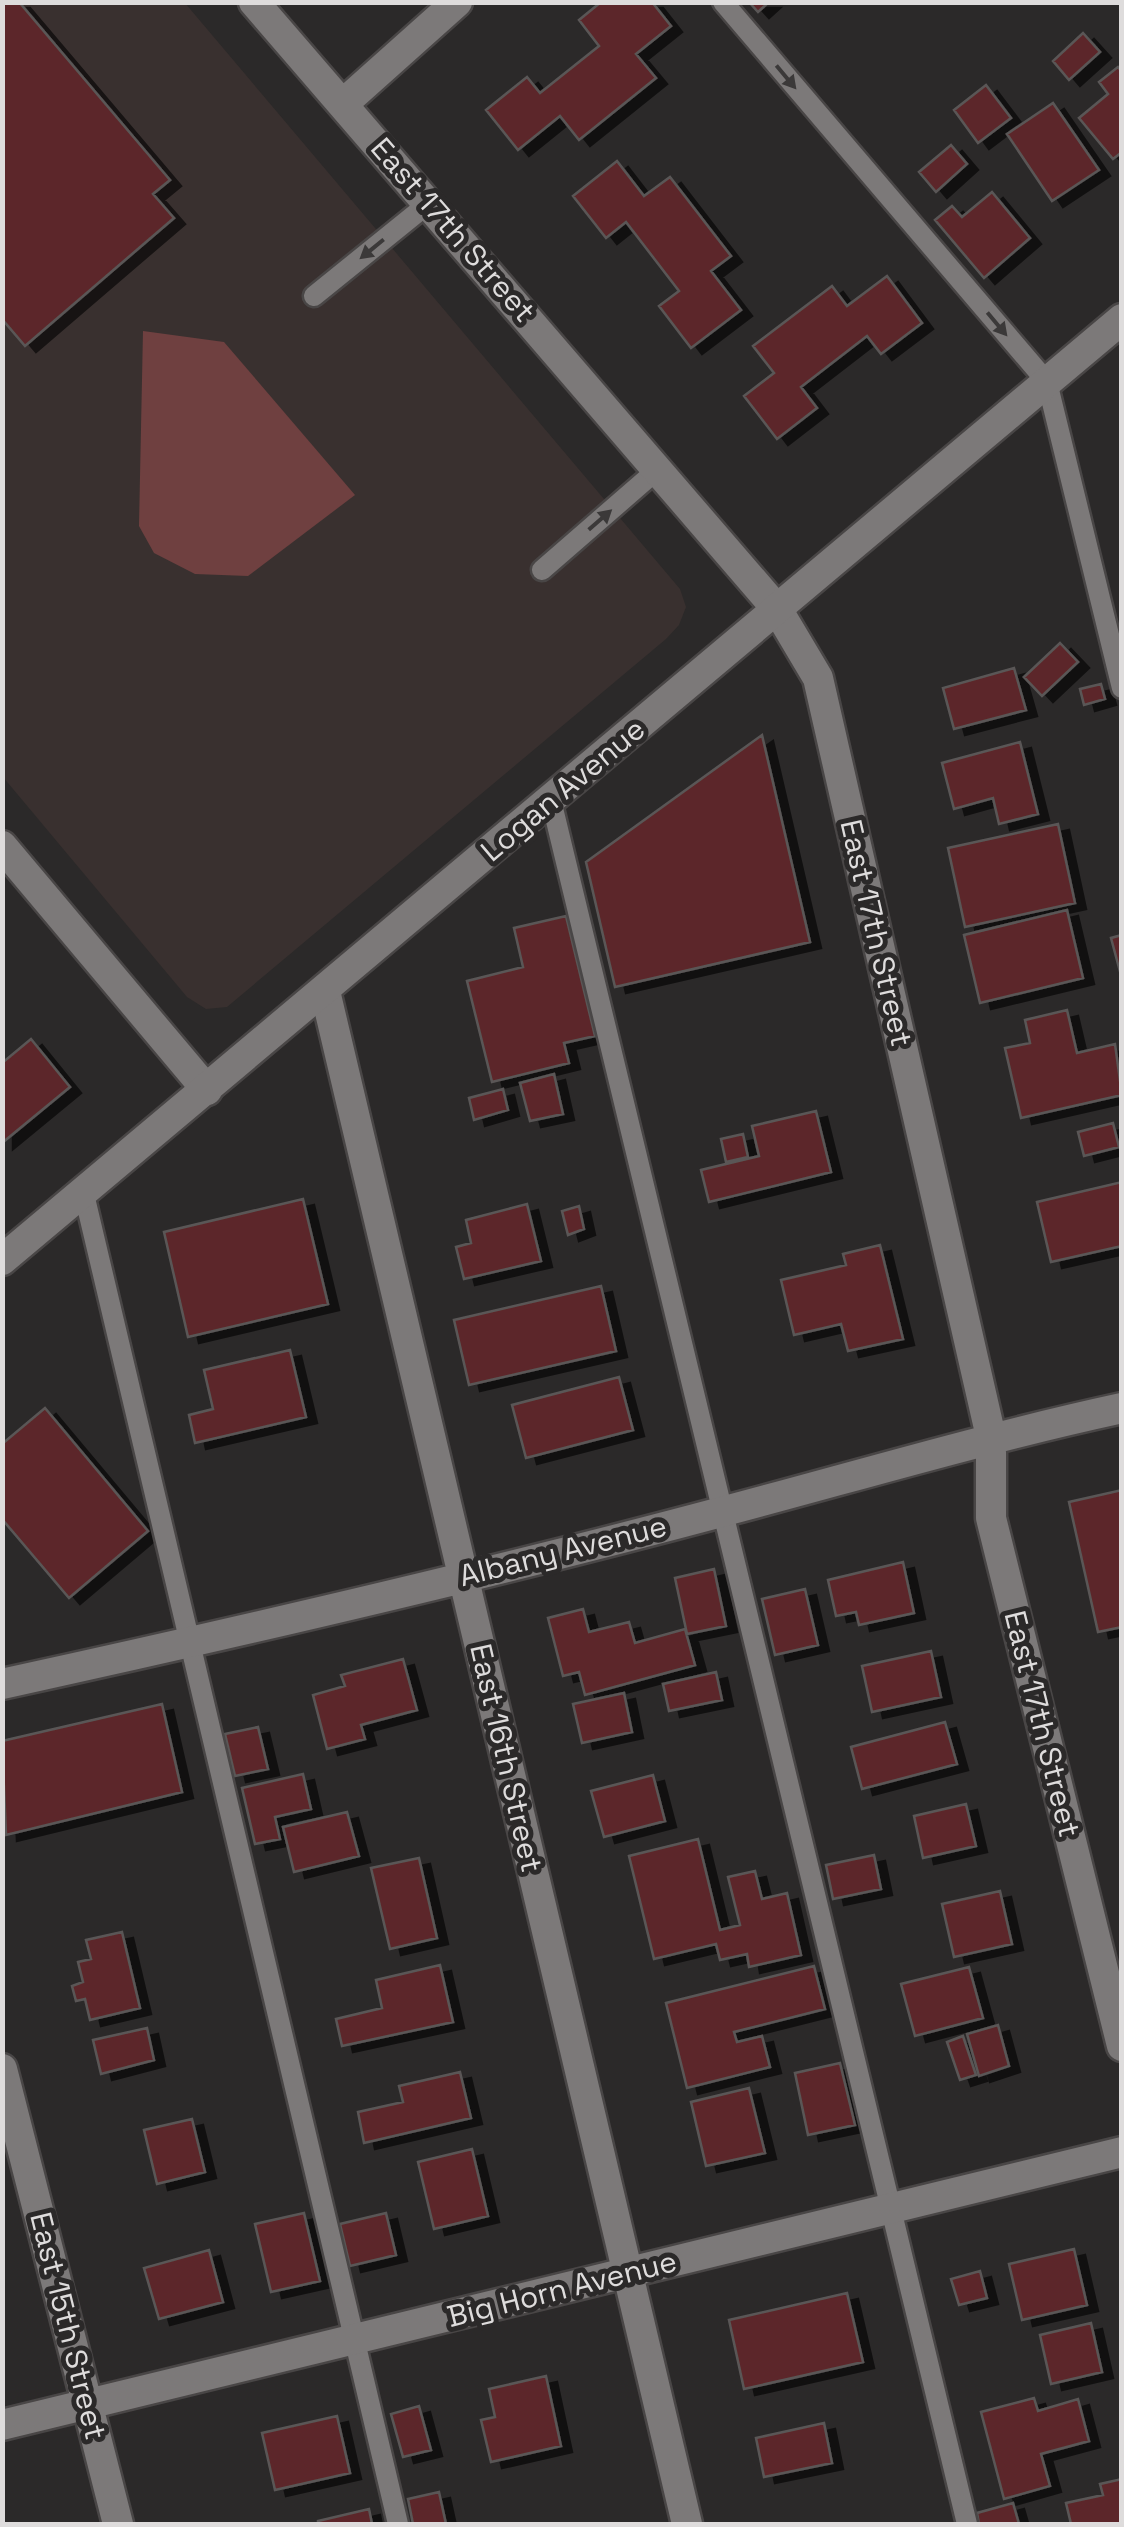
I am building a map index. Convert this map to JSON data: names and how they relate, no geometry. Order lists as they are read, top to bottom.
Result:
{
  "streets": {
    "street": [
      "East 17th Street",
      "Logan Avenue",
      "Albany Avenue",
      "East 16th Street",
      "Big Horn Avenue",
      "East 15th Street"
    ]
  },
  "crossings": [
    ["East 17th Street", "Logan Avenue"],
    ["East 17th Street", "Albany Avenue"],
    ["Logan Avenue", "East 16th Street"],
    ["Albany Avenue", "East 16th Street"],
    ["East 16th Street", "Big Horn Avenue"],
    ["Big Horn Avenue", "East 15th Street"]
  ]
}
